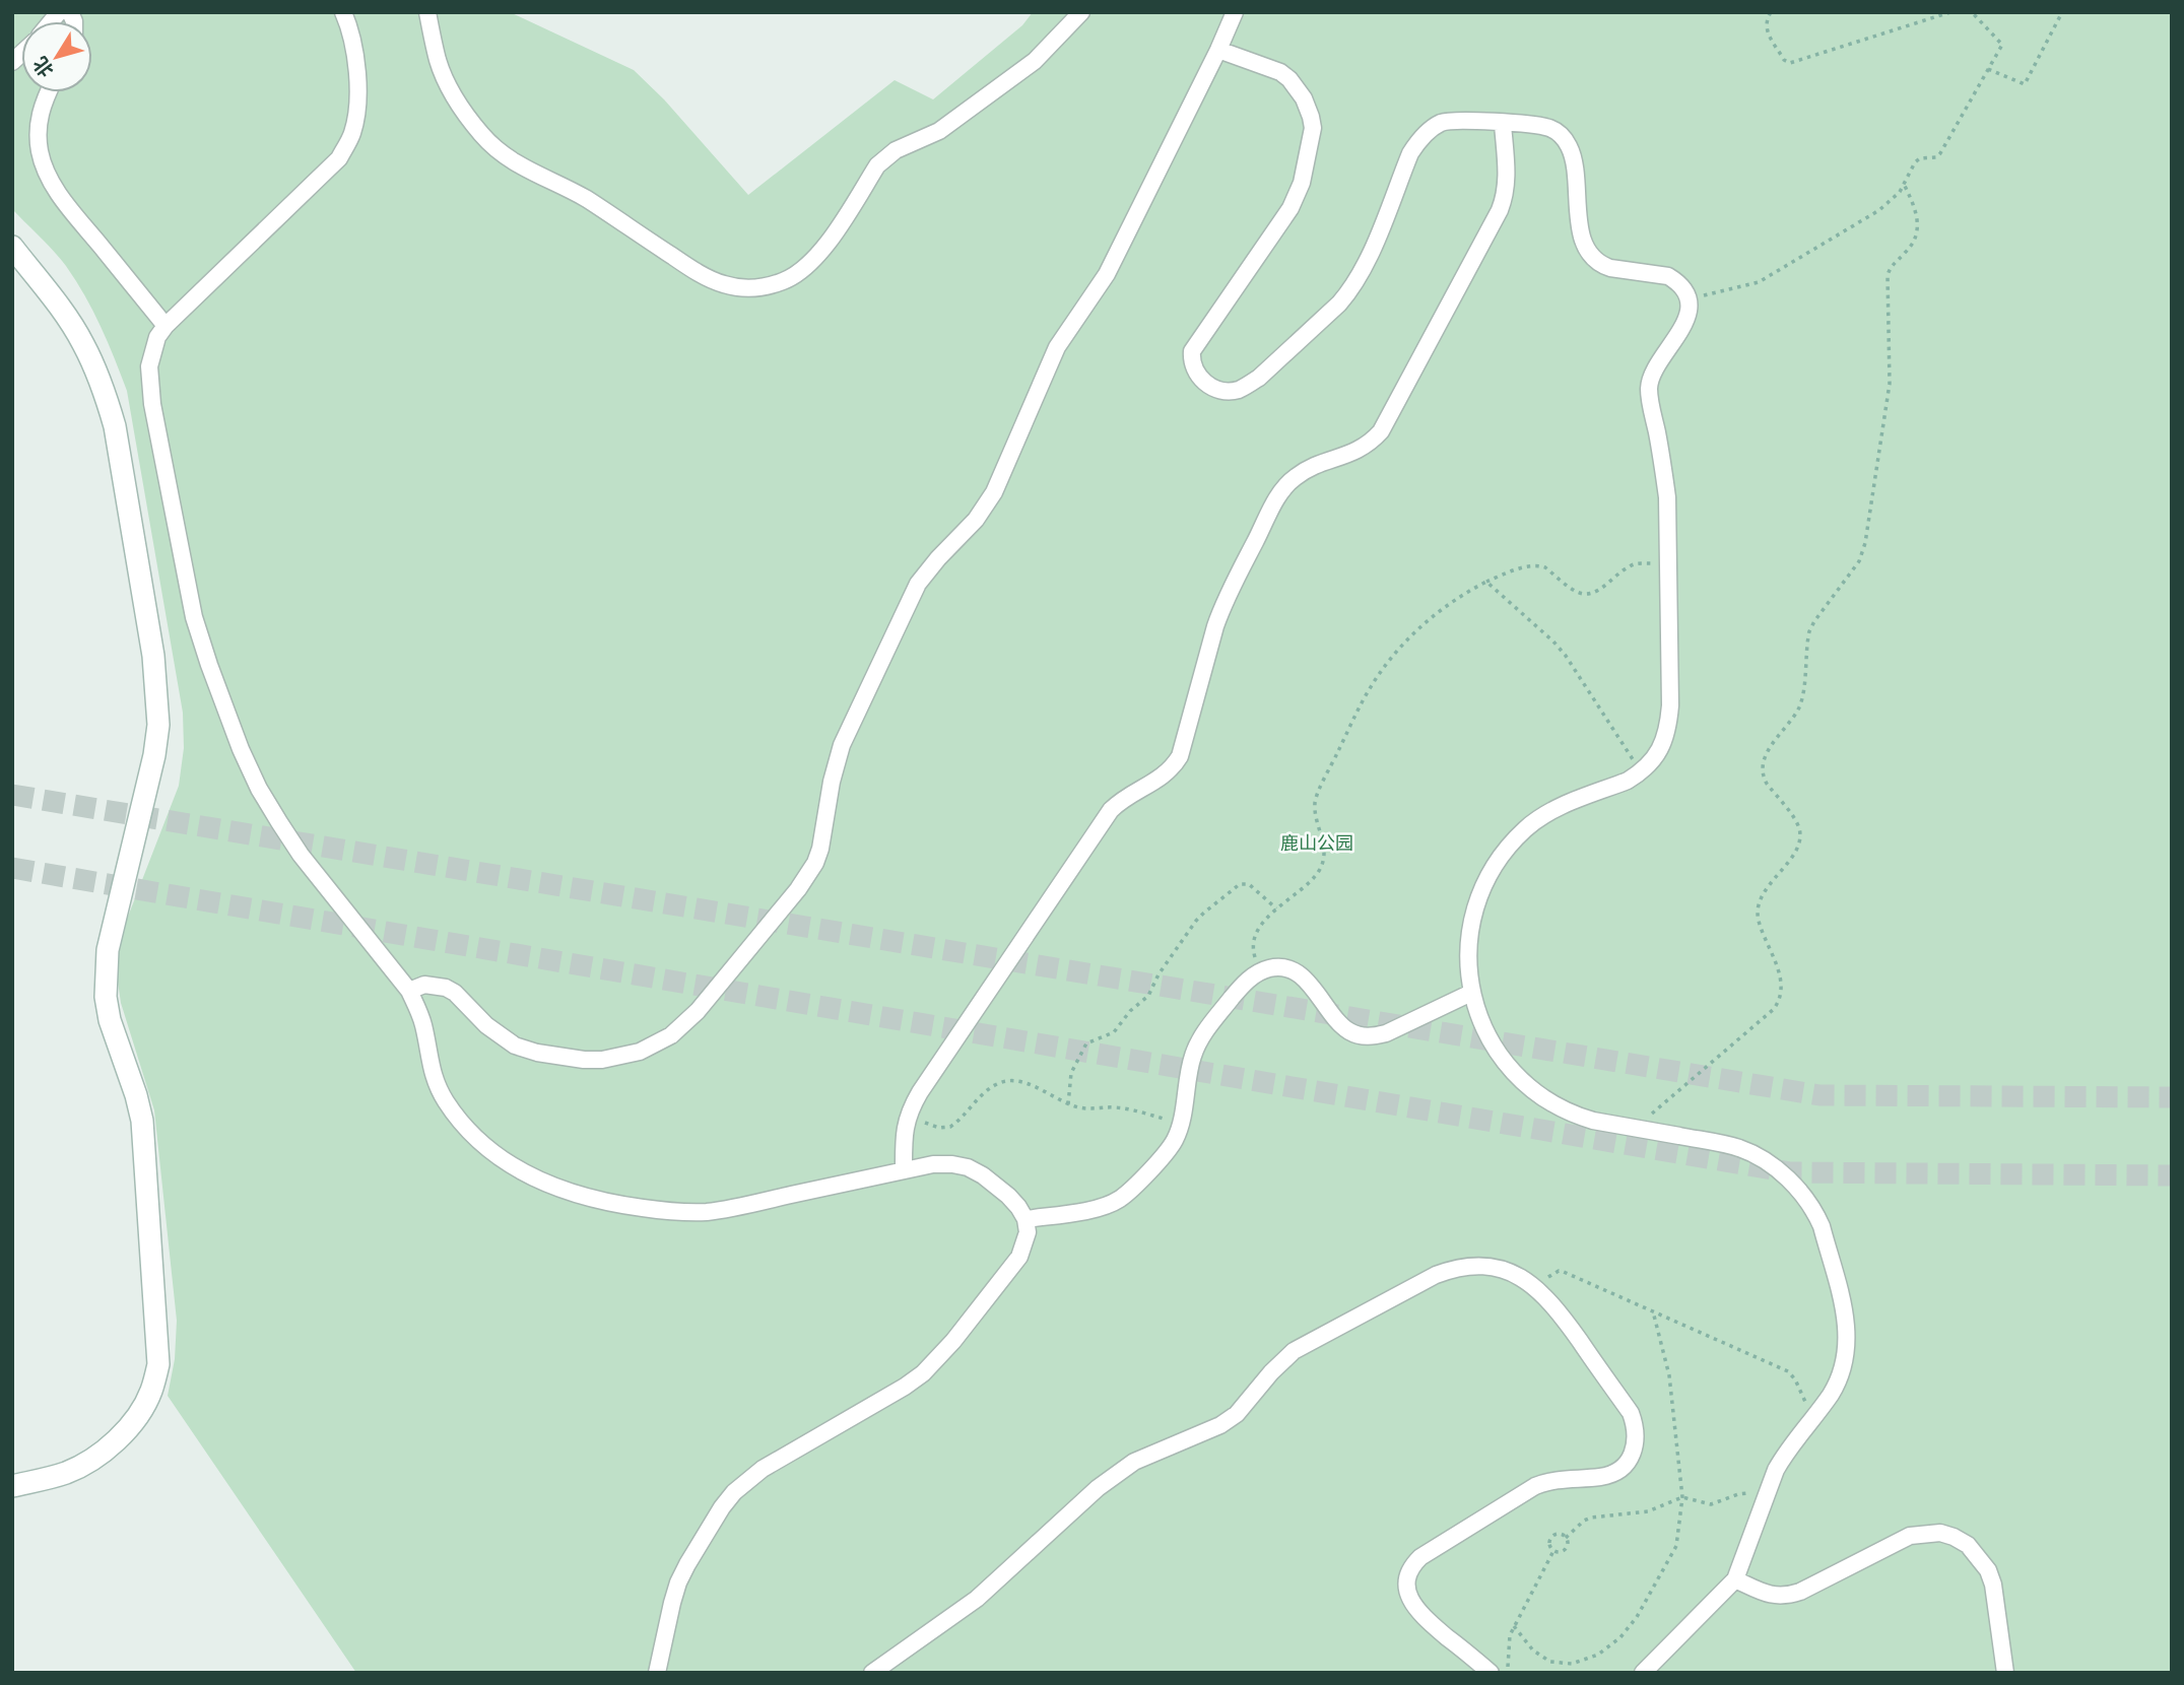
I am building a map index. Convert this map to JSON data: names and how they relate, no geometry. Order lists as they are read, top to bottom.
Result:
{
  "parks": ["鹿山公园"],
  "north": "bottom left"
}
